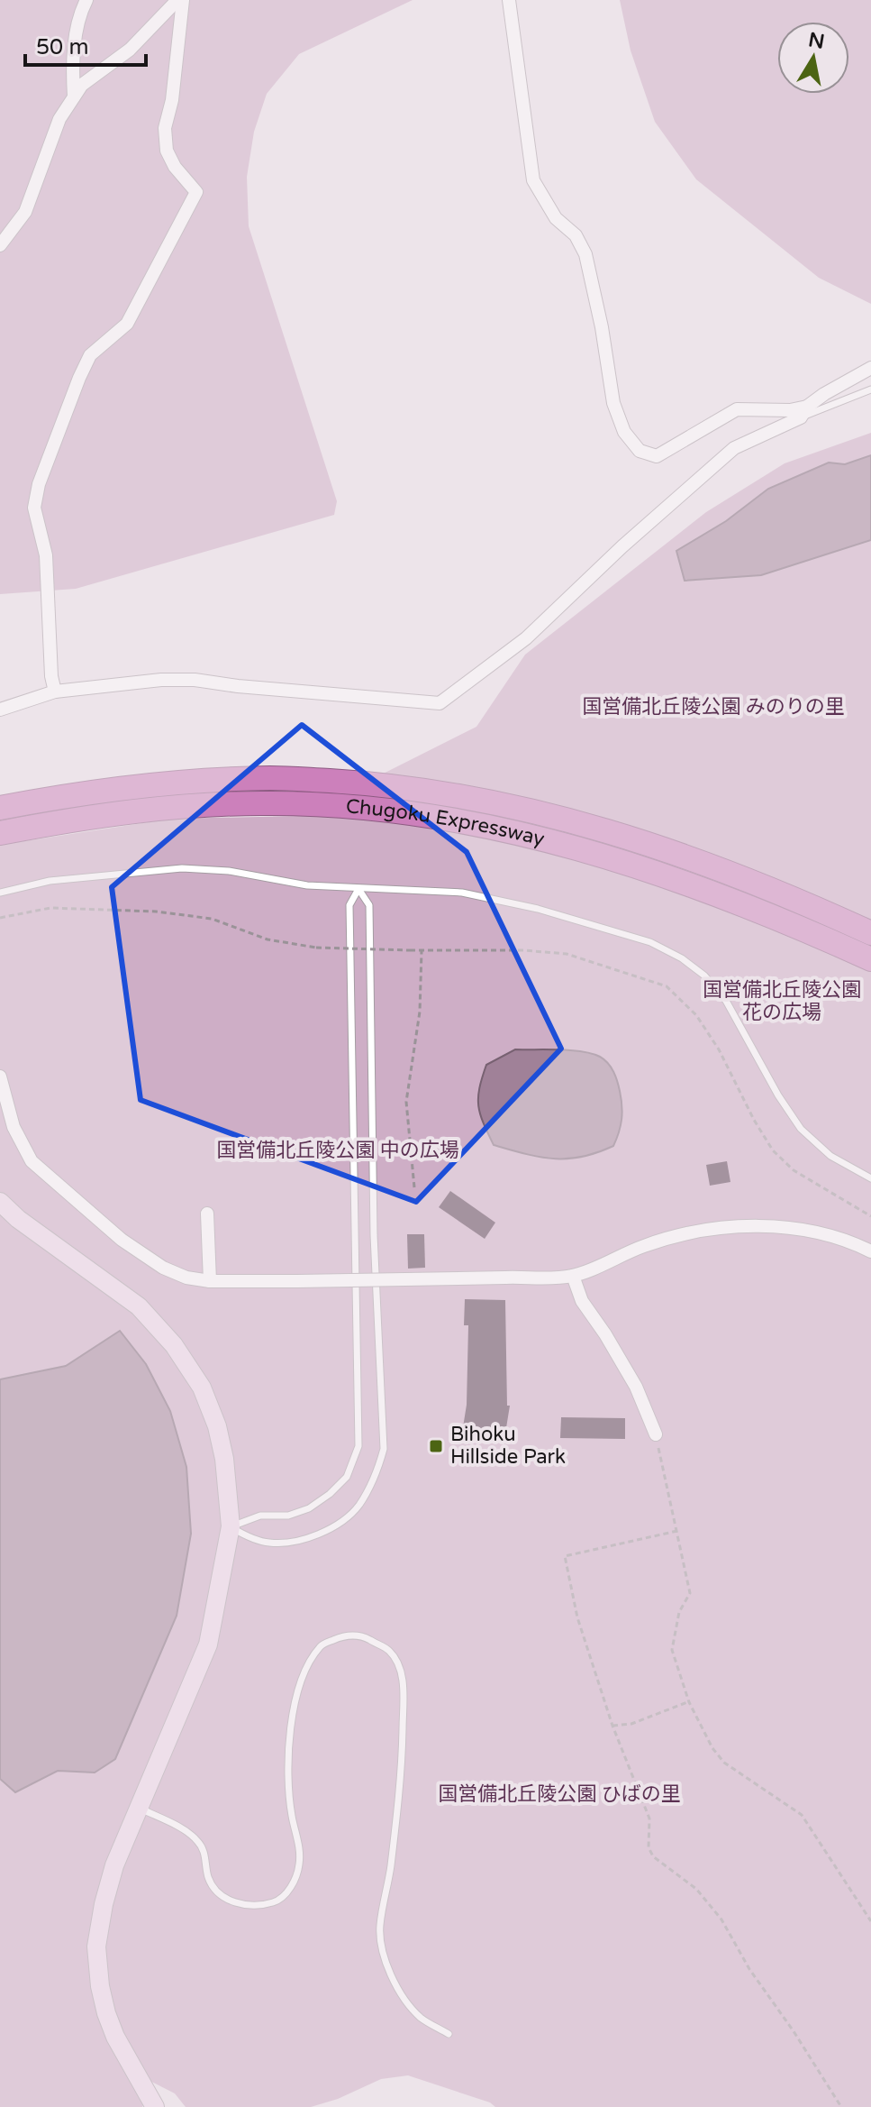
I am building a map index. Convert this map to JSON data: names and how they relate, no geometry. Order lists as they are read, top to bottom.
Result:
{
  "streets": {
    "highway": ["Chugoku Expressway"]
  },
  "parks": [
    "国営備北丘陵公園 みのりの里",
    "国営備北丘陵公園 花の広場",
    "国営備北丘陵公園 中の広場",
    "国営備北丘陵公園 ひばの里"
  ],
  "places": {
    "transit": ["Bihoku Hillside Park"]
  },
  "scale_bar": "50 m",
  "north": "top"
}
